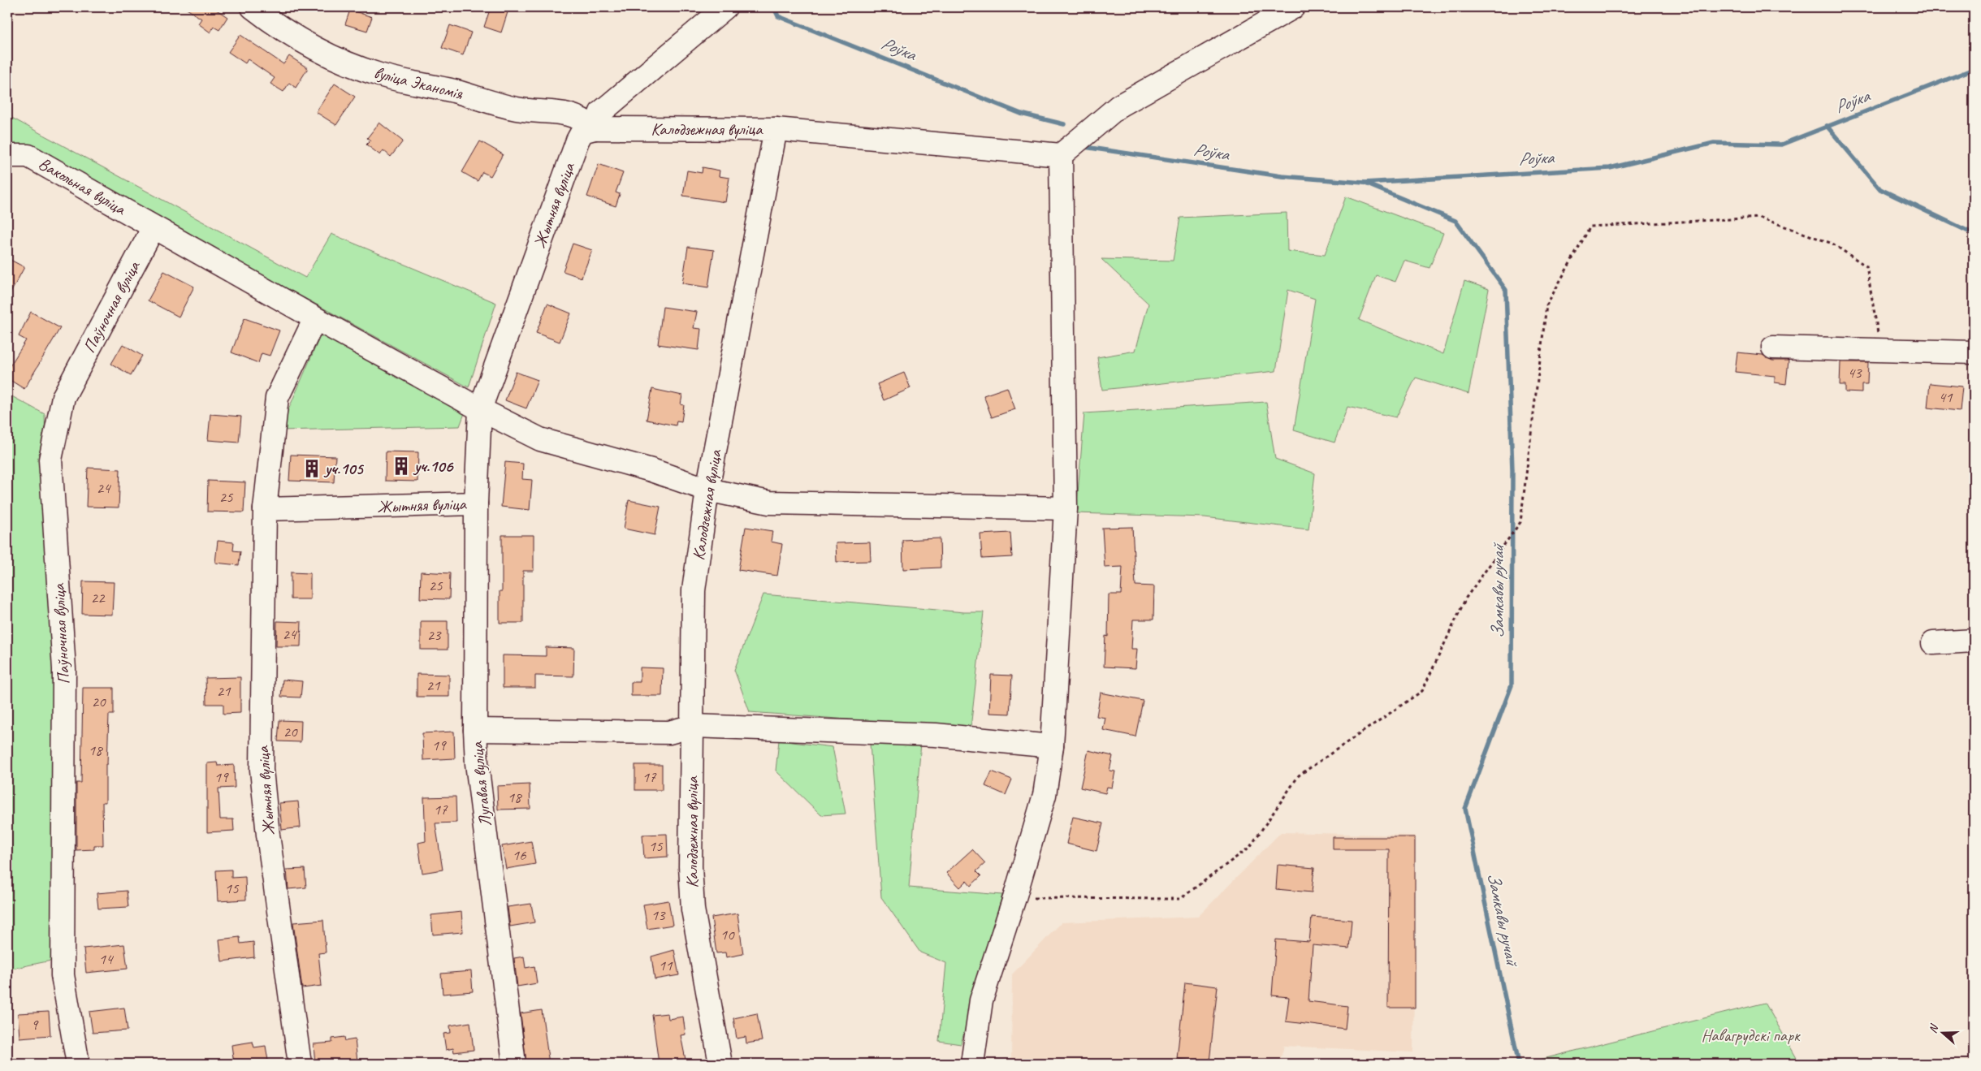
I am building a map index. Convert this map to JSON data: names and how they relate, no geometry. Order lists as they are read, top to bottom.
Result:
{
  "streets": {
    "street": [
      "вуліца Эканомія",
      "Калодзежная вуліца",
      "Вакольная вуліца",
      "Жытняя вуліца",
      "Паўночная вуліца",
      "Лугавая вуліца"
    ]
  },
  "crossings": [
    ["вуліца Эканомія", "Калодзежная вуліца"],
    ["вуліца Эканомія", "Жытняя вуліца"],
    ["Калодзежная вуліца", "Вакольная вуліца"],
    ["Калодзежная вуліца", "Жытняя вуліца"],
    ["Вакольная вуліца", "Жытняя вуліца"],
    ["Вакольная вуліца", "Паўночная вуліца"],
    ["Жытняя вуліца", "Лугавая вуліца"]
  ],
  "water": ["Роўка", "Замкавы ручай"],
  "parks": ["Навагрудскі парк"],
  "places": {
    "building": ["уч.106", "уч.105"]
  },
  "house_numbers": [
    "43",
    "41",
    "24",
    "25",
    "25",
    "22",
    "24",
    "23",
    "21",
    "21",
    "20",
    "20",
    "19",
    "18",
    "19",
    "17",
    "18",
    "17",
    "15",
    "16",
    "15",
    "13",
    "10",
    "14",
    "11",
    "9"
  ],
  "north": "left"
}
